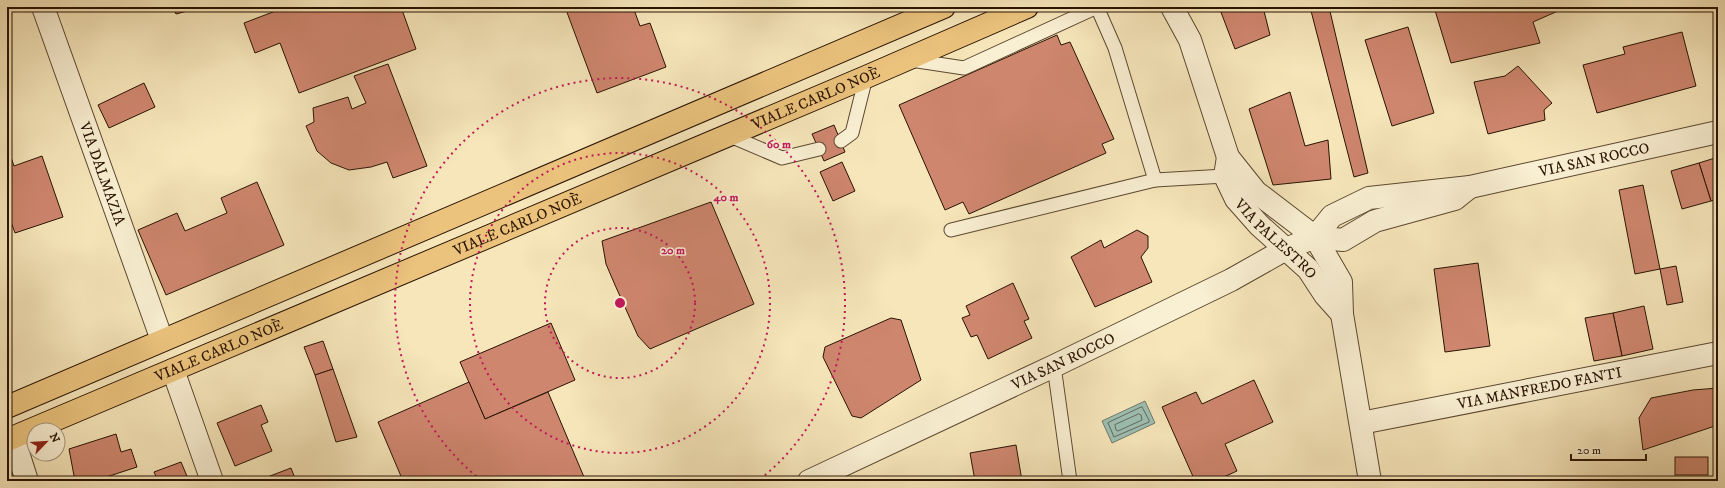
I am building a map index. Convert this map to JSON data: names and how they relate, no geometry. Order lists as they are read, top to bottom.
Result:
{
  "streets": {
    "main road": ["VIALE CARLO NOÈ"],
    "street": [
      "VIA SAN ROCCO",
      "VIA DALMAZIA",
      "VIA PALESTRO",
      "VIA MANFREDO FANTI"
    ]
  },
  "crossings": [
    ["VIALE CARLO NOÈ", "VIA DALMAZIA"],
    ["VIA SAN ROCCO", "VIA PALESTRO"],
    ["VIA PALESTRO", "VIA MANFREDO FANTI"]
  ],
  "scale_bar": "20 m",
  "north": "top right",
  "rings": ["60 m", "40 m", "20 m"]
}
